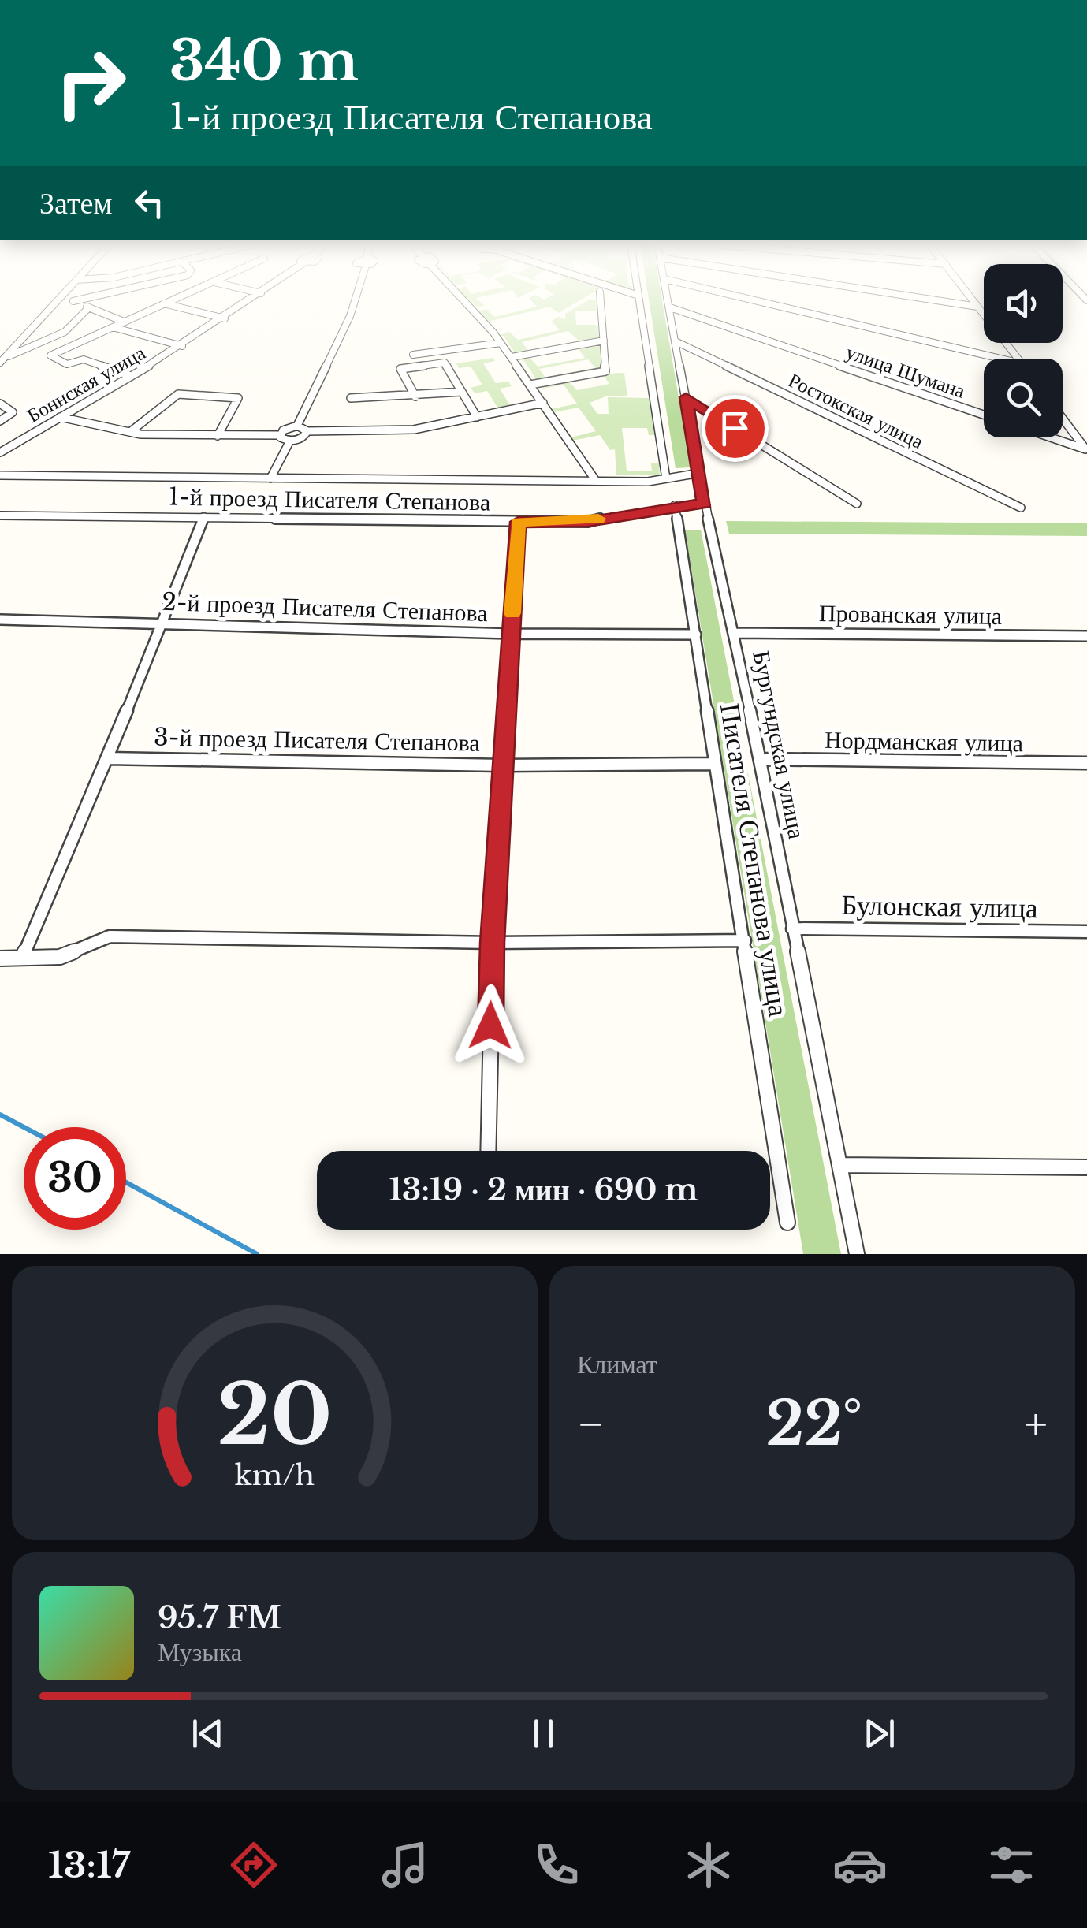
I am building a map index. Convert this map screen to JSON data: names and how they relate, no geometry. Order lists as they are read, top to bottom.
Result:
{
  "streets": {
    "street": [
      "улица Шумана",
      "Боннская улица",
      "Ростокская улица",
      "1-й проезд Писателя Степанова",
      "2-й проезд Писателя Степанова",
      "Прованская улица",
      "3-й проезд Писателя Степанова",
      "Нордманская улица",
      "Бургундская улица",
      "Писателя Степанова улица",
      "Булонская улица"
    ]
  },
  "crossings": [
    ["улица Шумана", "Бургундская улица"],
    ["Ростокская улица", "Бургундская улица"],
    ["1-й проезд Писателя Степанова", "Бургундская улица"],
    ["1-й проезд Писателя Степанова", "Писателя Степанова улица"],
    ["2-й проезд Писателя Степанова", "Писателя Степанова улица"],
    ["Прованская улица", "Бургундская улица"],
    ["3-й проезд Писателя Степанова", "Писателя Степанова улица"],
    ["Нордманская улица", "Бургундская улица"],
    ["Бургундская улица", "Булонская улица"]
  ],
  "page": {
    "turn": ["340 m", "1-й проезд Писателя Степанова"],
    "then": "Затем",
    "limit": "30",
    "trip": "13:19 · 2 мин · 690 m",
    "tile": "Климат",
    "heat": ["−", "22°", "+"],
    "song": ["95.7 FM", "Музыка"],
    "tabs": "13:17",
    "gauge": ["20", "km/h"]
  }
}
